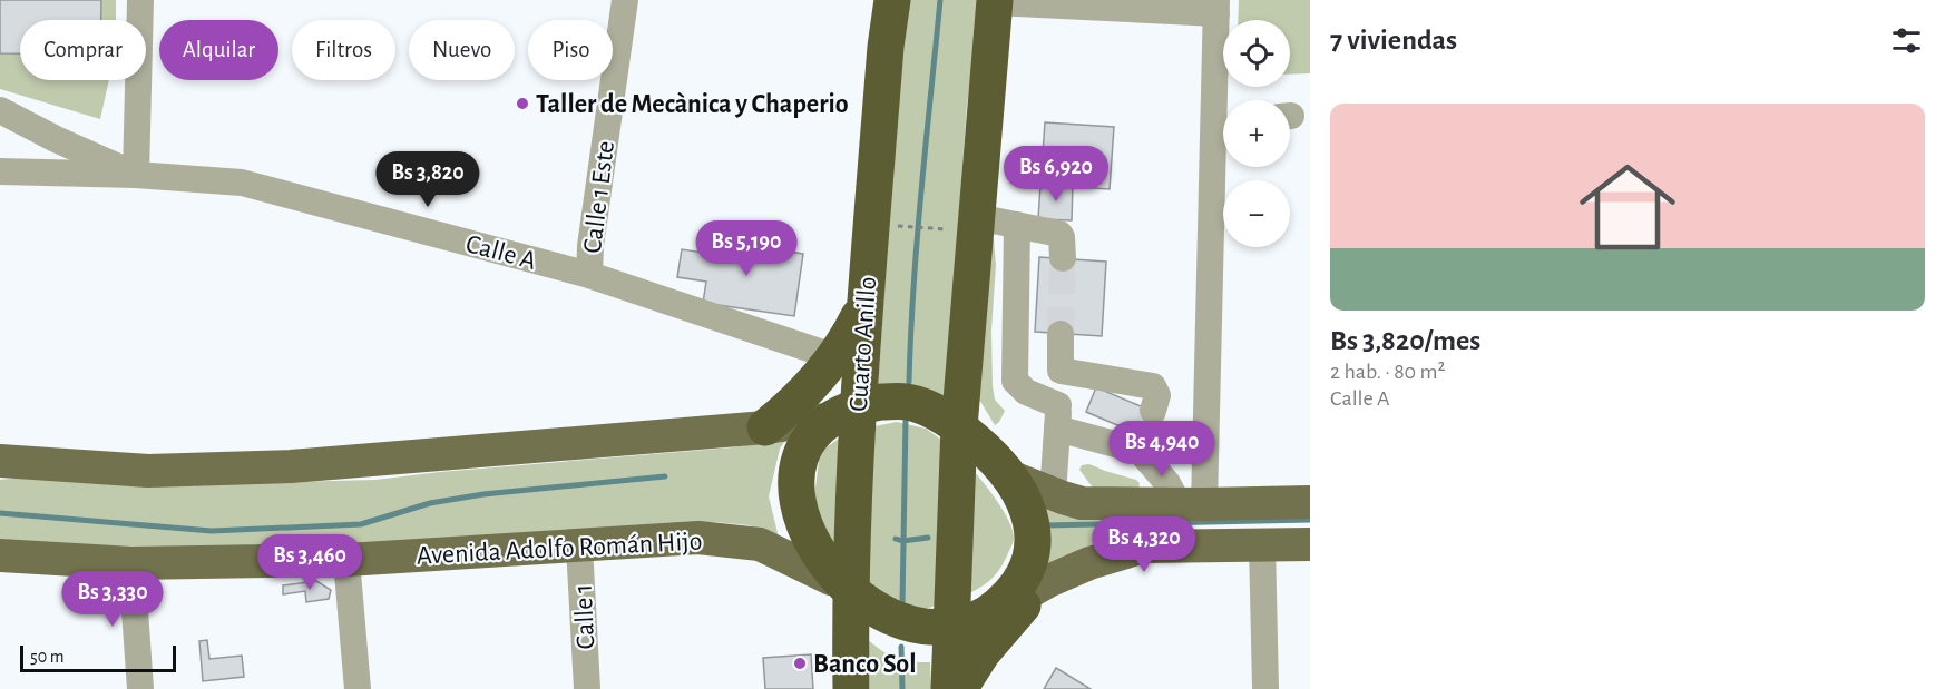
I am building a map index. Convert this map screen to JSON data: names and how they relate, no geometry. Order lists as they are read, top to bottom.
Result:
{
  "streets": {
    "highway": ["Cuarto Anillo"],
    "main road": ["Avenida Adolfo Román Hijo"],
    "street": ["Calle 1 Este", "Calle A", "Calle 1"]
  },
  "crossings": [
    ["Calle 1 Este", "Calle A"],
    ["Cuarto Anillo", "Avenida Adolfo Román Hijo"],
    ["Avenida Adolfo Román Hijo", "Calle 1"]
  ],
  "places": ["Taller de Mecànica y Chaperio", "Banco Sol"],
  "scale_bar": "50 m",
  "page": {
    "heading": "7 viviendas",
    "map_buttons": ["+", "−"],
    "chip": [
      "Comprar",
      "Alquilar",
      "Filtros",
      "Nuevo",
      "Piso"
    ],
    "list": [
      {
        "name": "Bs 3,820/mes",
        "note": "2 hab. · 80 m² · Calle A"
      }
    ],
    "price": [
      "Bs 6,920",
      "Bs 3,820",
      "Bs 5,190",
      "Bs 4,940",
      "Bs 4,320",
      "Bs 3,460",
      "Bs 3,330"
    ],
    "scale": "50 m"
  }
}
